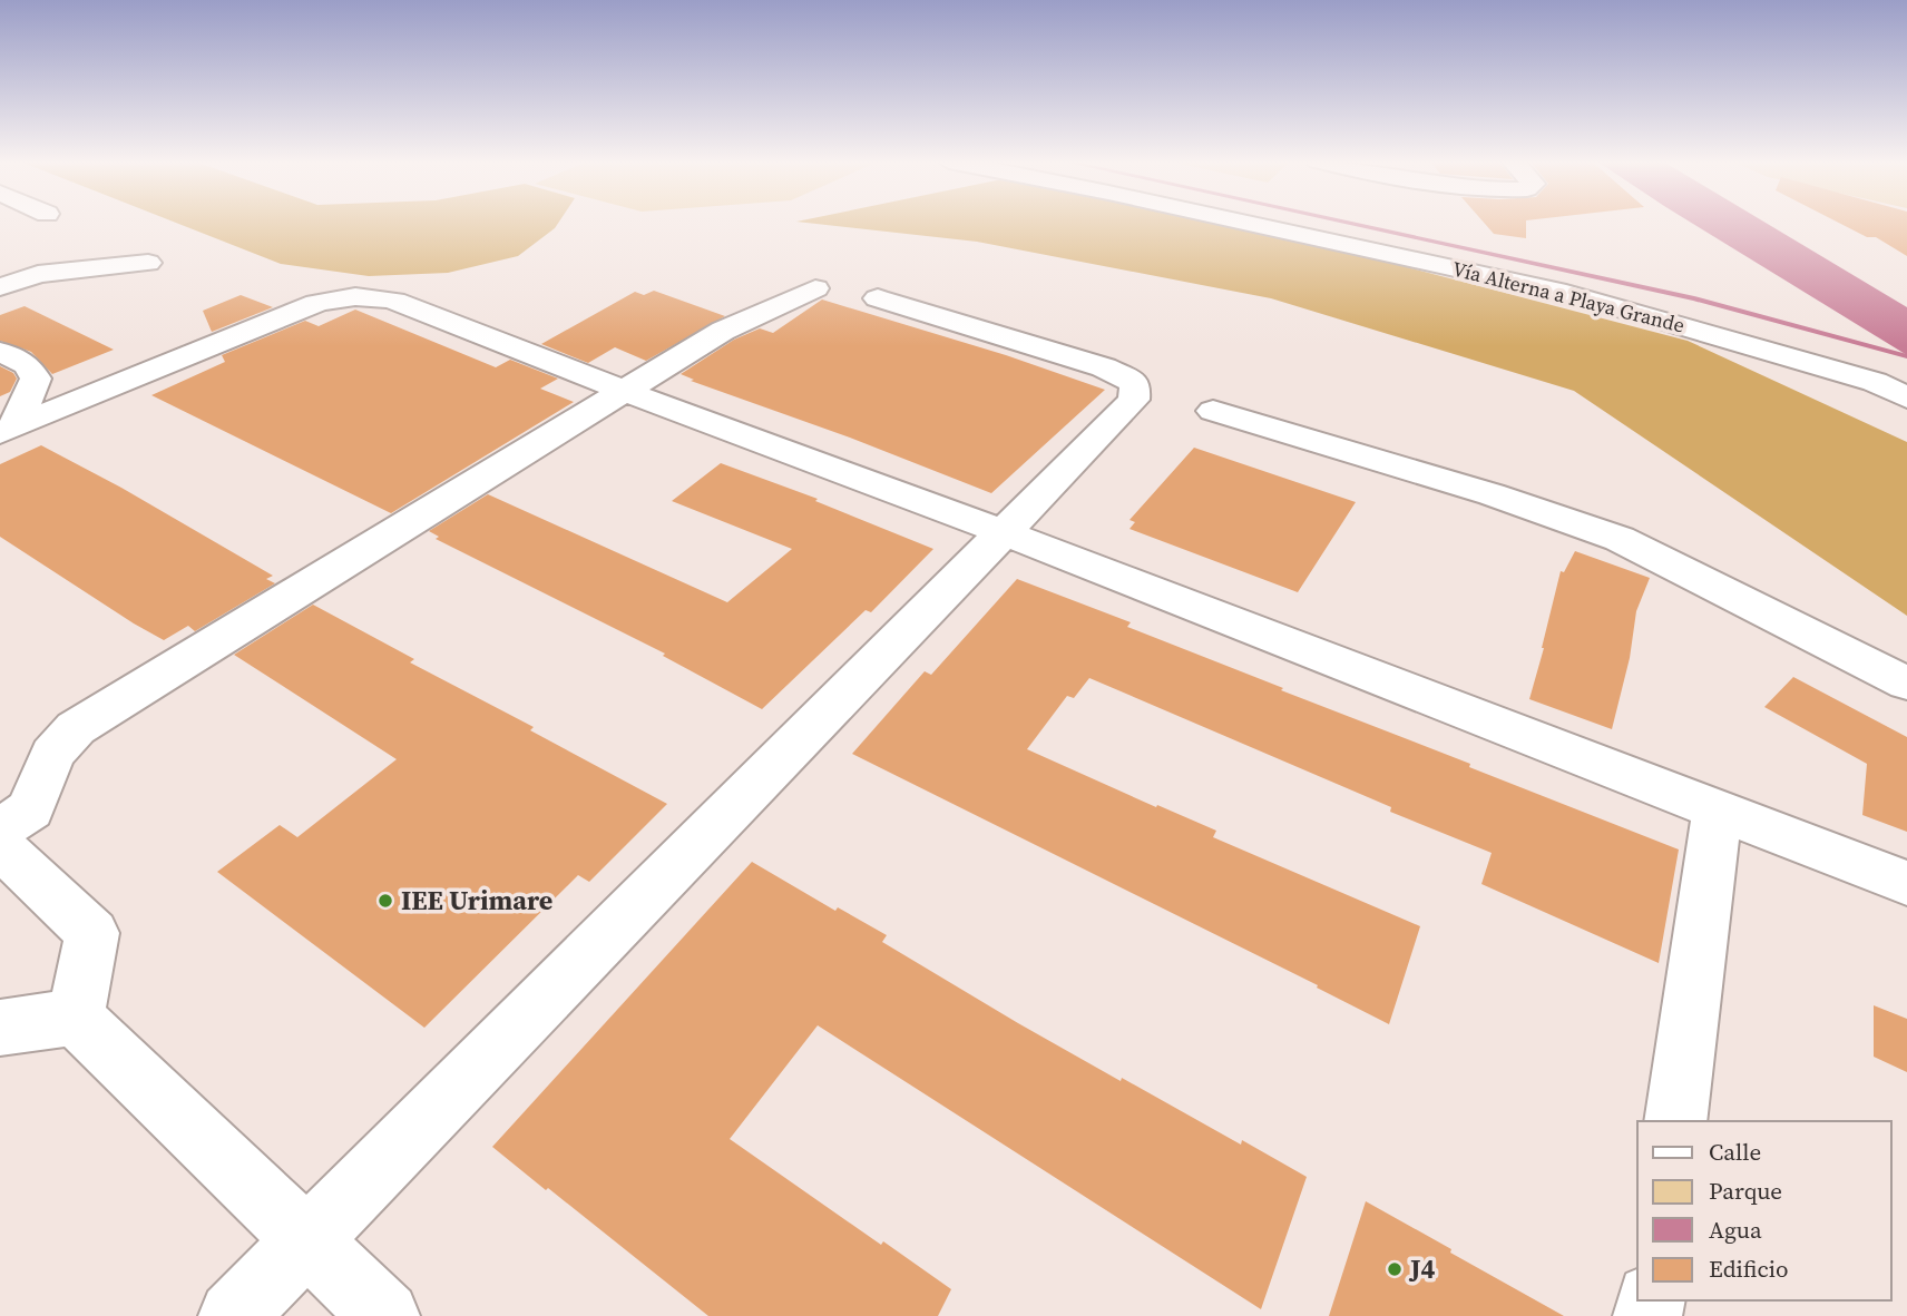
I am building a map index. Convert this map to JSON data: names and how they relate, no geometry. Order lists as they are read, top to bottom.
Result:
{
  "streets": {
    "street": ["Vía Alterna a Playa Grande"]
  },
  "places": ["IEE Urimare", "J4"],
  "legend": [
    "Calle",
    "Parque",
    "Agua",
    "Edificio"
  ]
}
